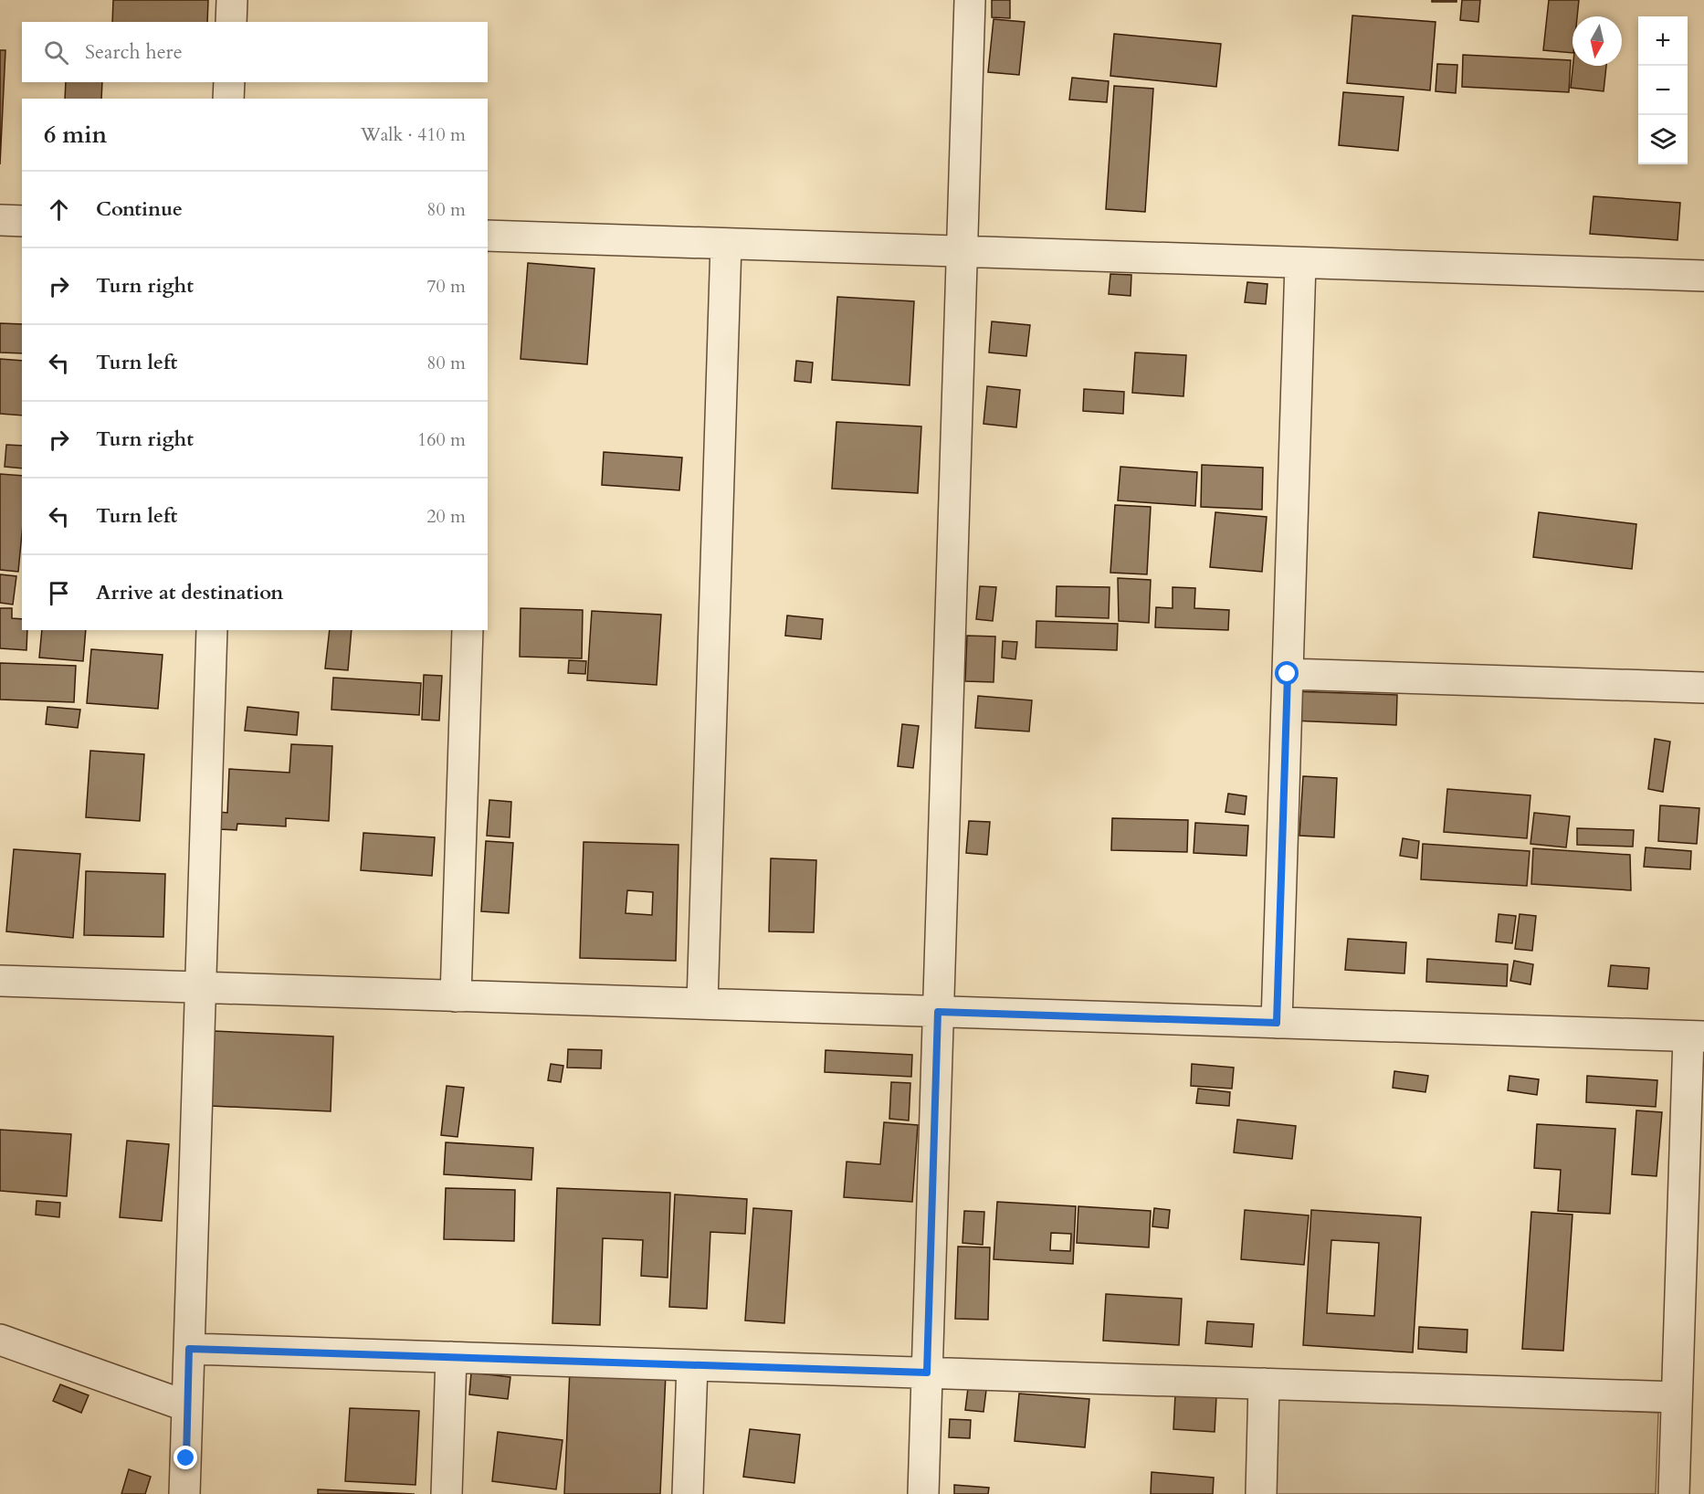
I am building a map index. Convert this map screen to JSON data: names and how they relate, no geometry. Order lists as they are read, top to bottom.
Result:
{
  "north": "bottom",
  "page": {
    "map_buttons": ["+", "−"],
    "search": "Search here",
    "heading": ["6 min", "Walk · 410 m"],
    "list": [
      ["Continue", "80 m"],
      ["Turn right", "70 m"],
      ["Turn left", "80 m"],
      ["Turn right", "160 m"],
      ["Turn left", "20 m"],
      "Arrive at destination"
    ]
  }
}
